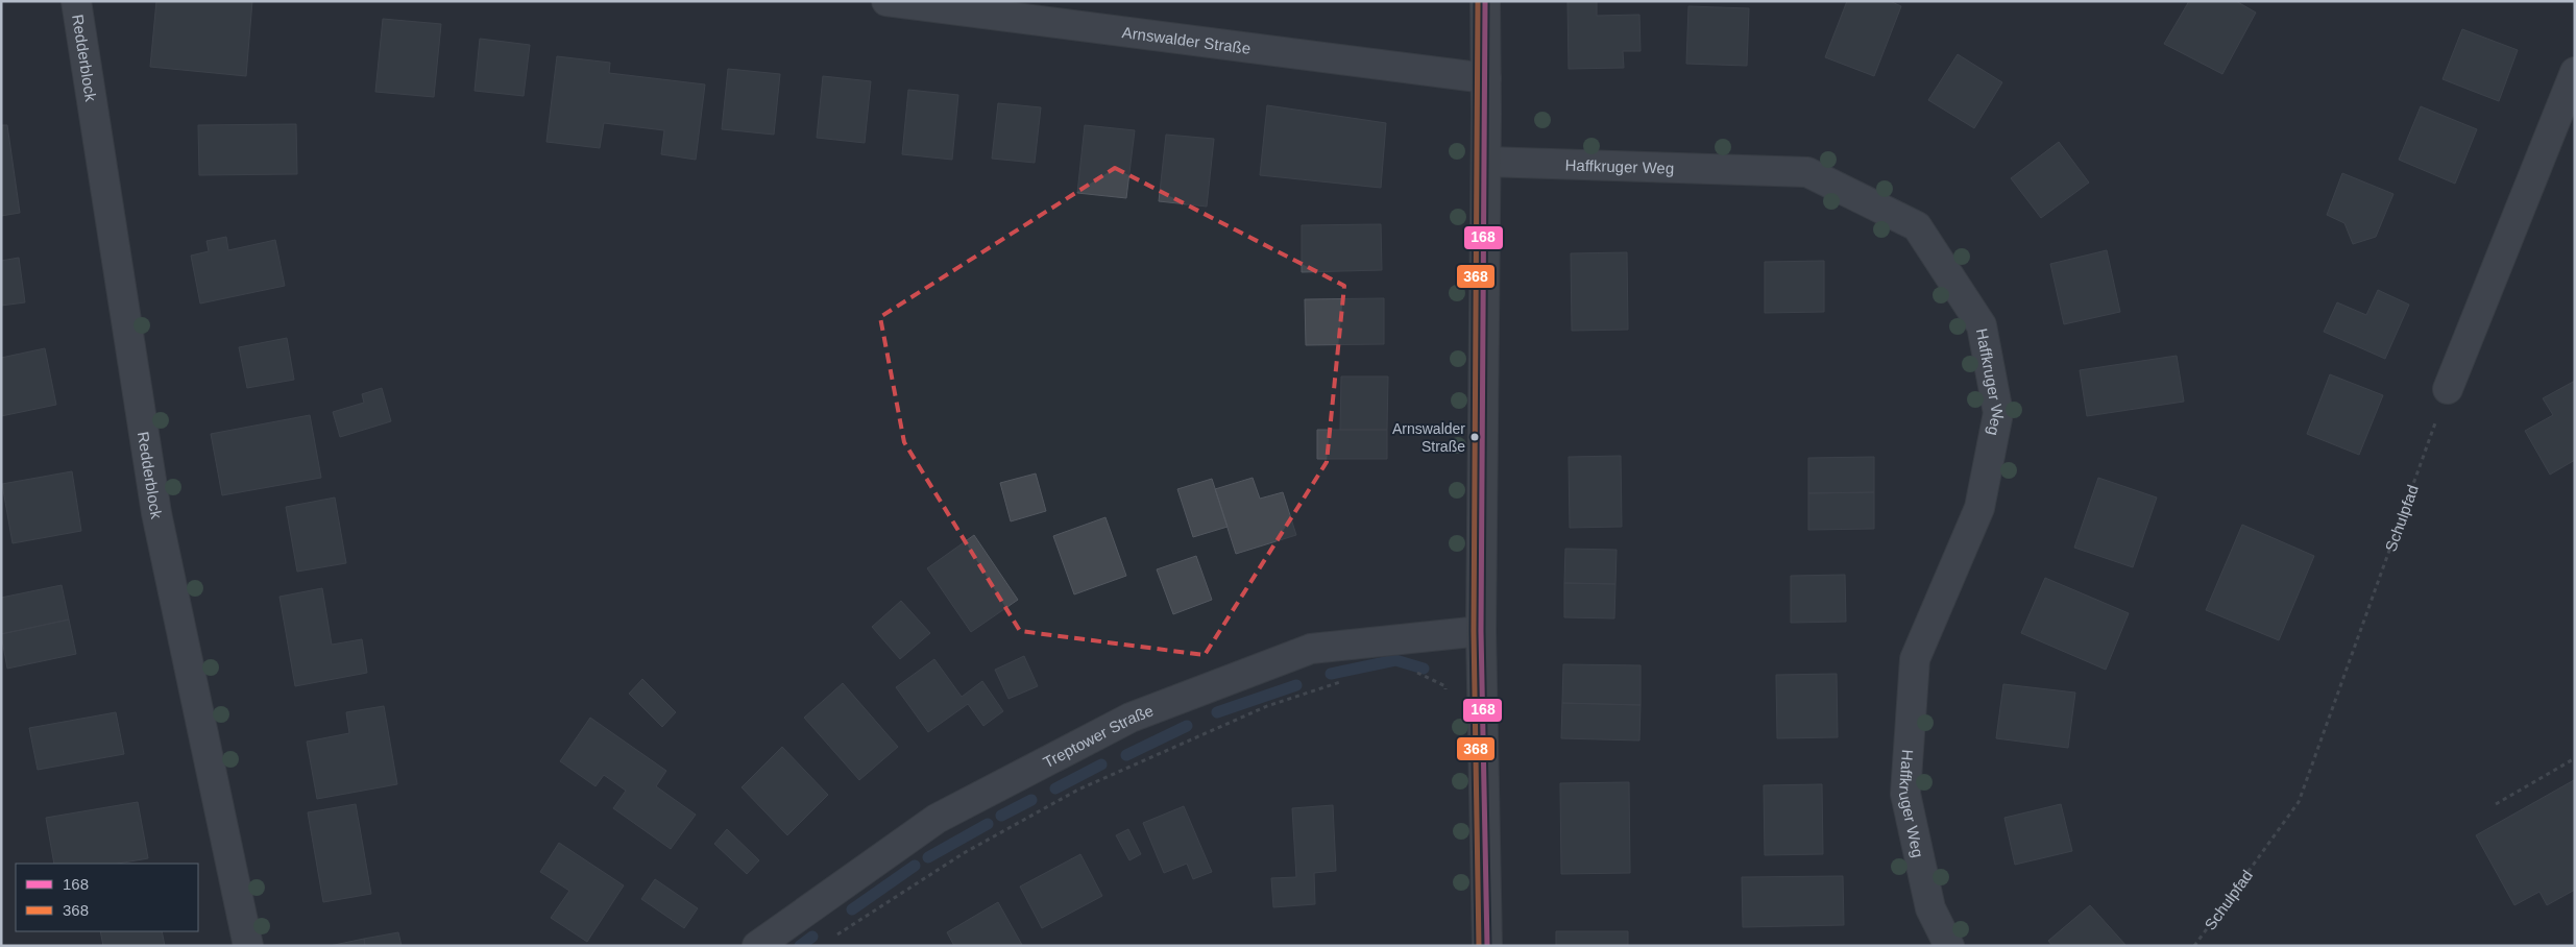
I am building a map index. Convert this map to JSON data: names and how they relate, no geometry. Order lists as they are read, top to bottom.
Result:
{
  "streets": {
    "street": [
      "Arnswalder Straße",
      "Redderblock",
      "Haffkruger Weg",
      "Treptower Straße"
    ],
    "path": ["Schulpfad"]
  },
  "places": ["Arnswalder Straße"],
  "lines": ["transit line 168", "transit line 368"],
  "legend": ["168", "368"]
}
